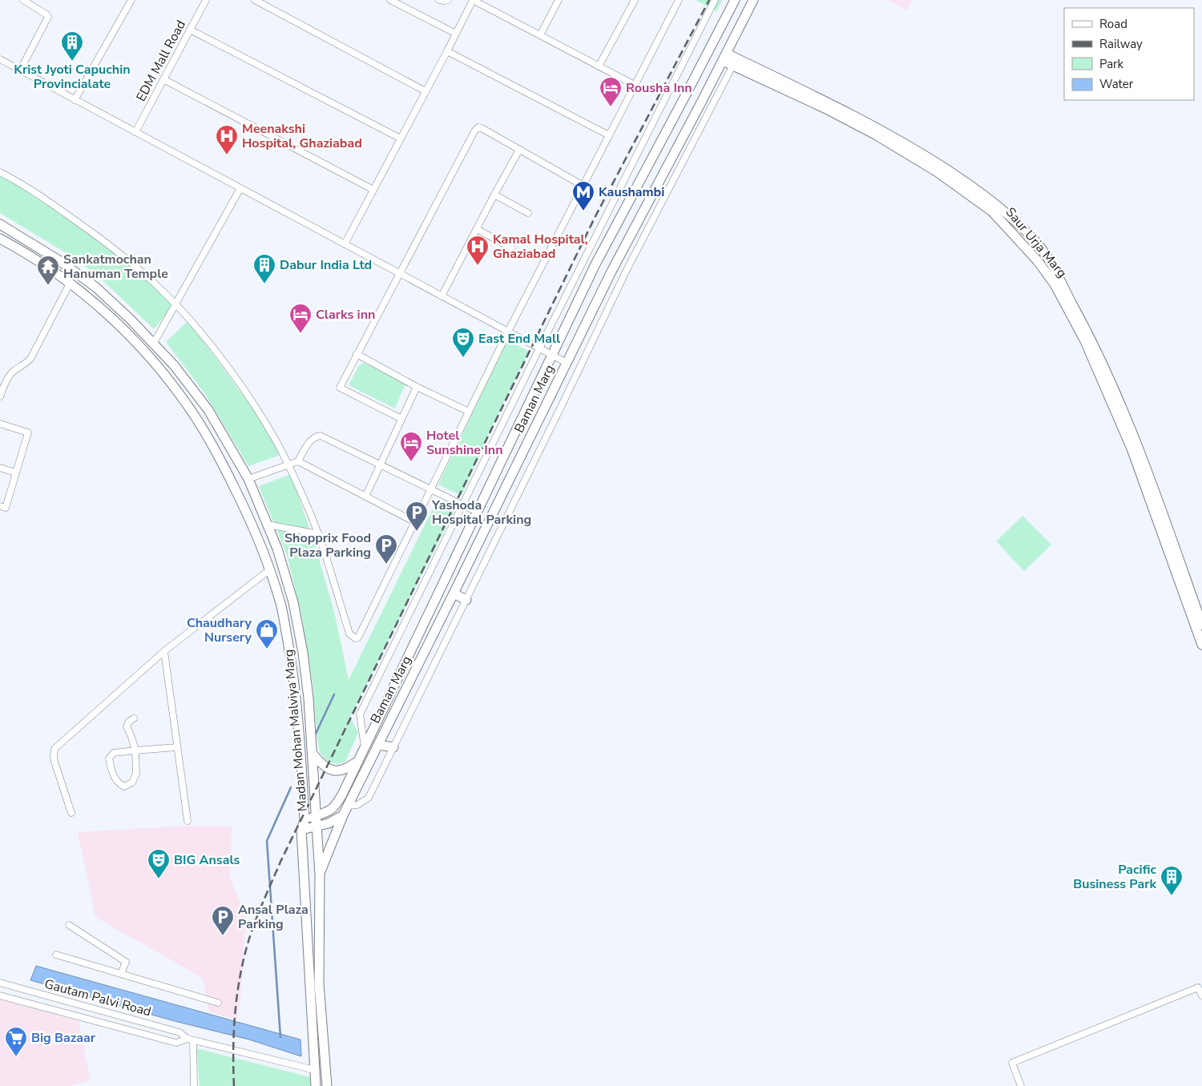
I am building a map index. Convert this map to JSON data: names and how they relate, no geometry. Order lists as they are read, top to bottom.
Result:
{
  "streets": {
    "main road": ["Saur Urja Marg", "Baman Marg", "Madan Mohan Malviya Marg"],
    "street": ["EDM Mall Road", "Gautam Palvi Road"]
  },
  "crossings": [
    ["Saur Urja Marg", "Baman Marg"],
    ["Baman Marg", "Madan Mohan Malviya Marg"],
    ["Madan Mohan Malviya Marg", "Gautam Palvi Road"]
  ],
  "places": {
    "building": ["Krist Jyoti Capuchin Provincialate", "Dabur India Ltd", "Pacific Business Park"],
    "hotel": ["Rousha Inn", "Clarks inn", "Hotel Sunshine Inn"],
    "hospital": ["Meenakshi Hospital, Ghaziabad", "Kamal Hospital, Ghaziabad"],
    "metro station": ["Kaushambi"],
    "temple": ["Sankatmochan Hanuman Temple"],
    "theatre": ["East End Mall", "BIG Ansals"],
    "parking": ["Yashoda Hospital Parking", "Shopprix Food Plaza Parking", "Ansal Plaza Parking"],
    "shop": ["Chaudhary Nursery"],
    "supermarket": ["Big Bazaar"]
  },
  "legend": [
    "Road",
    "Railway",
    "Park",
    "Water"
  ]
}
